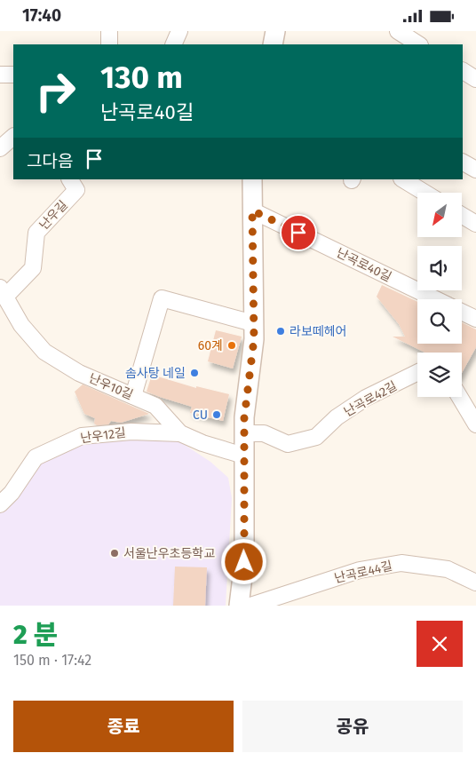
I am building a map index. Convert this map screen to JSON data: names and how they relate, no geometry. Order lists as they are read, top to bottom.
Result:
{
  "streets": {
    "street": [
      "난우길",
      "난곡로40길",
      "난우10길",
      "난곡로42길",
      "난우12길",
      "난곡로44길"
    ]
  },
  "crossings": [
    ["난우길", "난우10길"],
    ["난우10길", "난우12길"]
  ],
  "places": [
    "라보떼헤어",
    "60계",
    "솜사탕 네일",
    "CU",
    "서울난우초등학교"
  ],
  "north": "bottom left",
  "page": {
    "status": "17:40",
    "turn": ["130 m", "난곡로40길"],
    "then": "그다음",
    "heading": ["2 분", "150 m · 17:42"],
    "buttons": ["종료", "공유"]
  }
}
